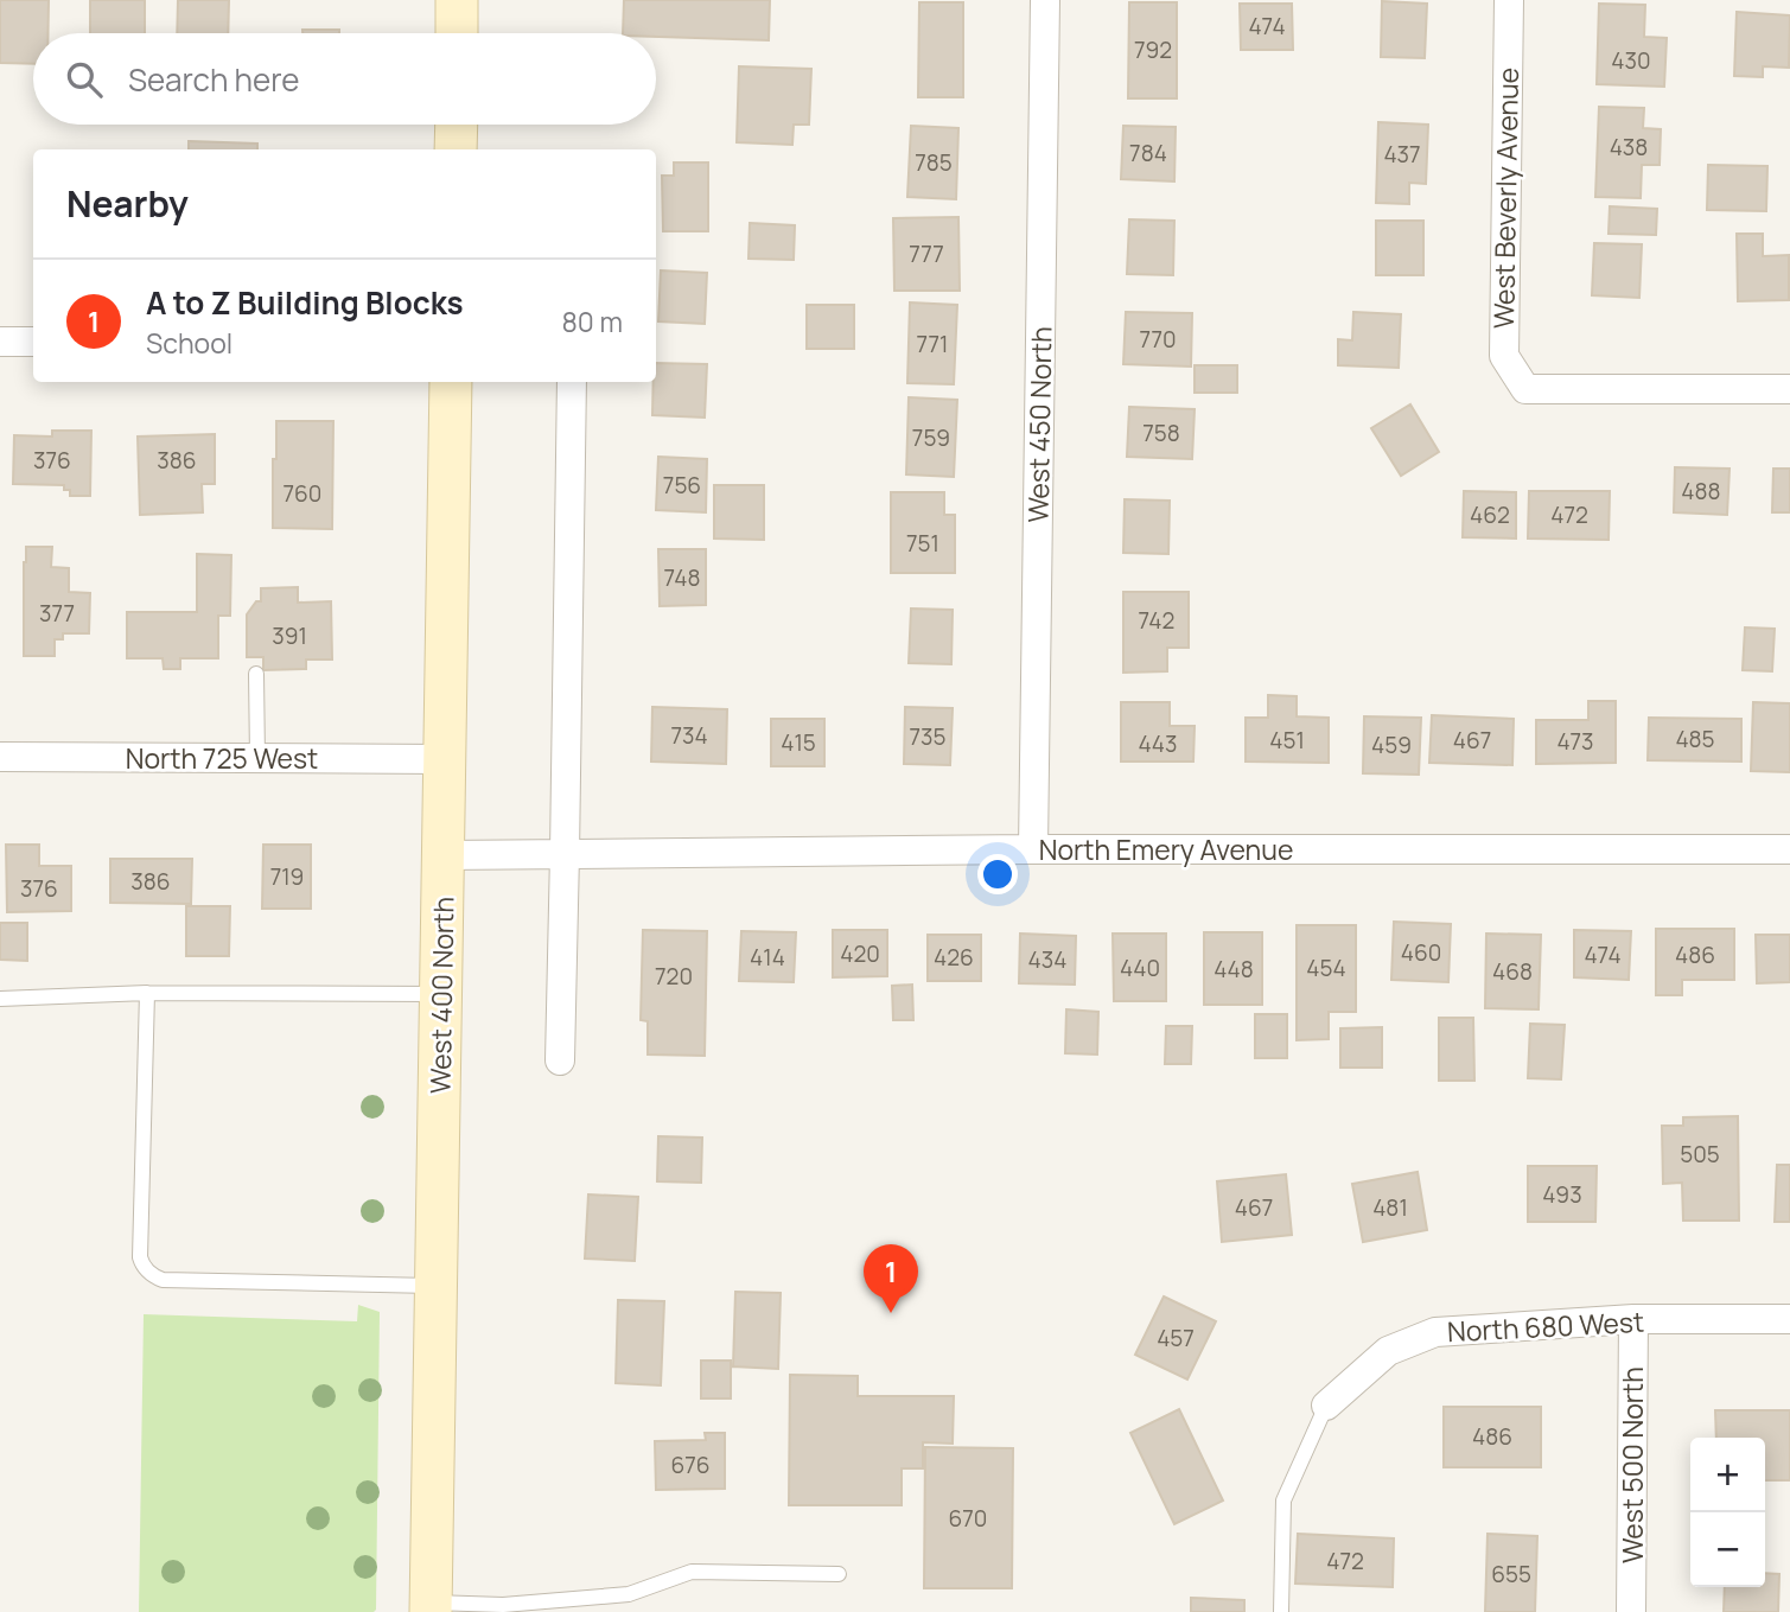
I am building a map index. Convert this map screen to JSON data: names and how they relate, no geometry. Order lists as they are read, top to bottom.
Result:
{
  "streets": {
    "main road": ["West 400 North"],
    "street": [
      "West Beverly Avenue",
      "West 450 North",
      "North 725 West",
      "North Emery Avenue",
      "North 680 West",
      "West 500 North"
    ]
  },
  "crossings": [
    ["West 450 North", "North Emery Avenue"],
    ["North 725 West", "West 400 North"],
    ["North Emery Avenue", "West 400 North"],
    ["North 680 West", "West 500 North"]
  ],
  "house_numbers": [
    "474",
    "792",
    "430",
    "438",
    "784",
    "437",
    "785",
    "777",
    "770",
    "771",
    "758",
    "759",
    "376",
    "386",
    "756",
    "488",
    "760",
    "462",
    "472",
    "751",
    "748",
    "377",
    "742",
    "391",
    "734",
    "735",
    "485",
    "451",
    "467",
    "473",
    "415",
    "443",
    "459",
    "719",
    "386",
    "376",
    "460",
    "420",
    "474",
    "486",
    "414",
    "426",
    "434",
    "440",
    "454",
    "448",
    "468",
    "720",
    "505",
    "493",
    "467",
    "481",
    "457",
    "486",
    "676",
    "670",
    "472",
    "655"
  ],
  "page": {
    "search": "Search here",
    "heading": "Nearby",
    "list": [
      {
        "mark": "1",
        "name": "A to Z Building Blocks",
        "note": "School",
        "value": "80 m"
      }
    ],
    "pins": "1",
    "map_buttons": ["+", "−"]
  }
}
